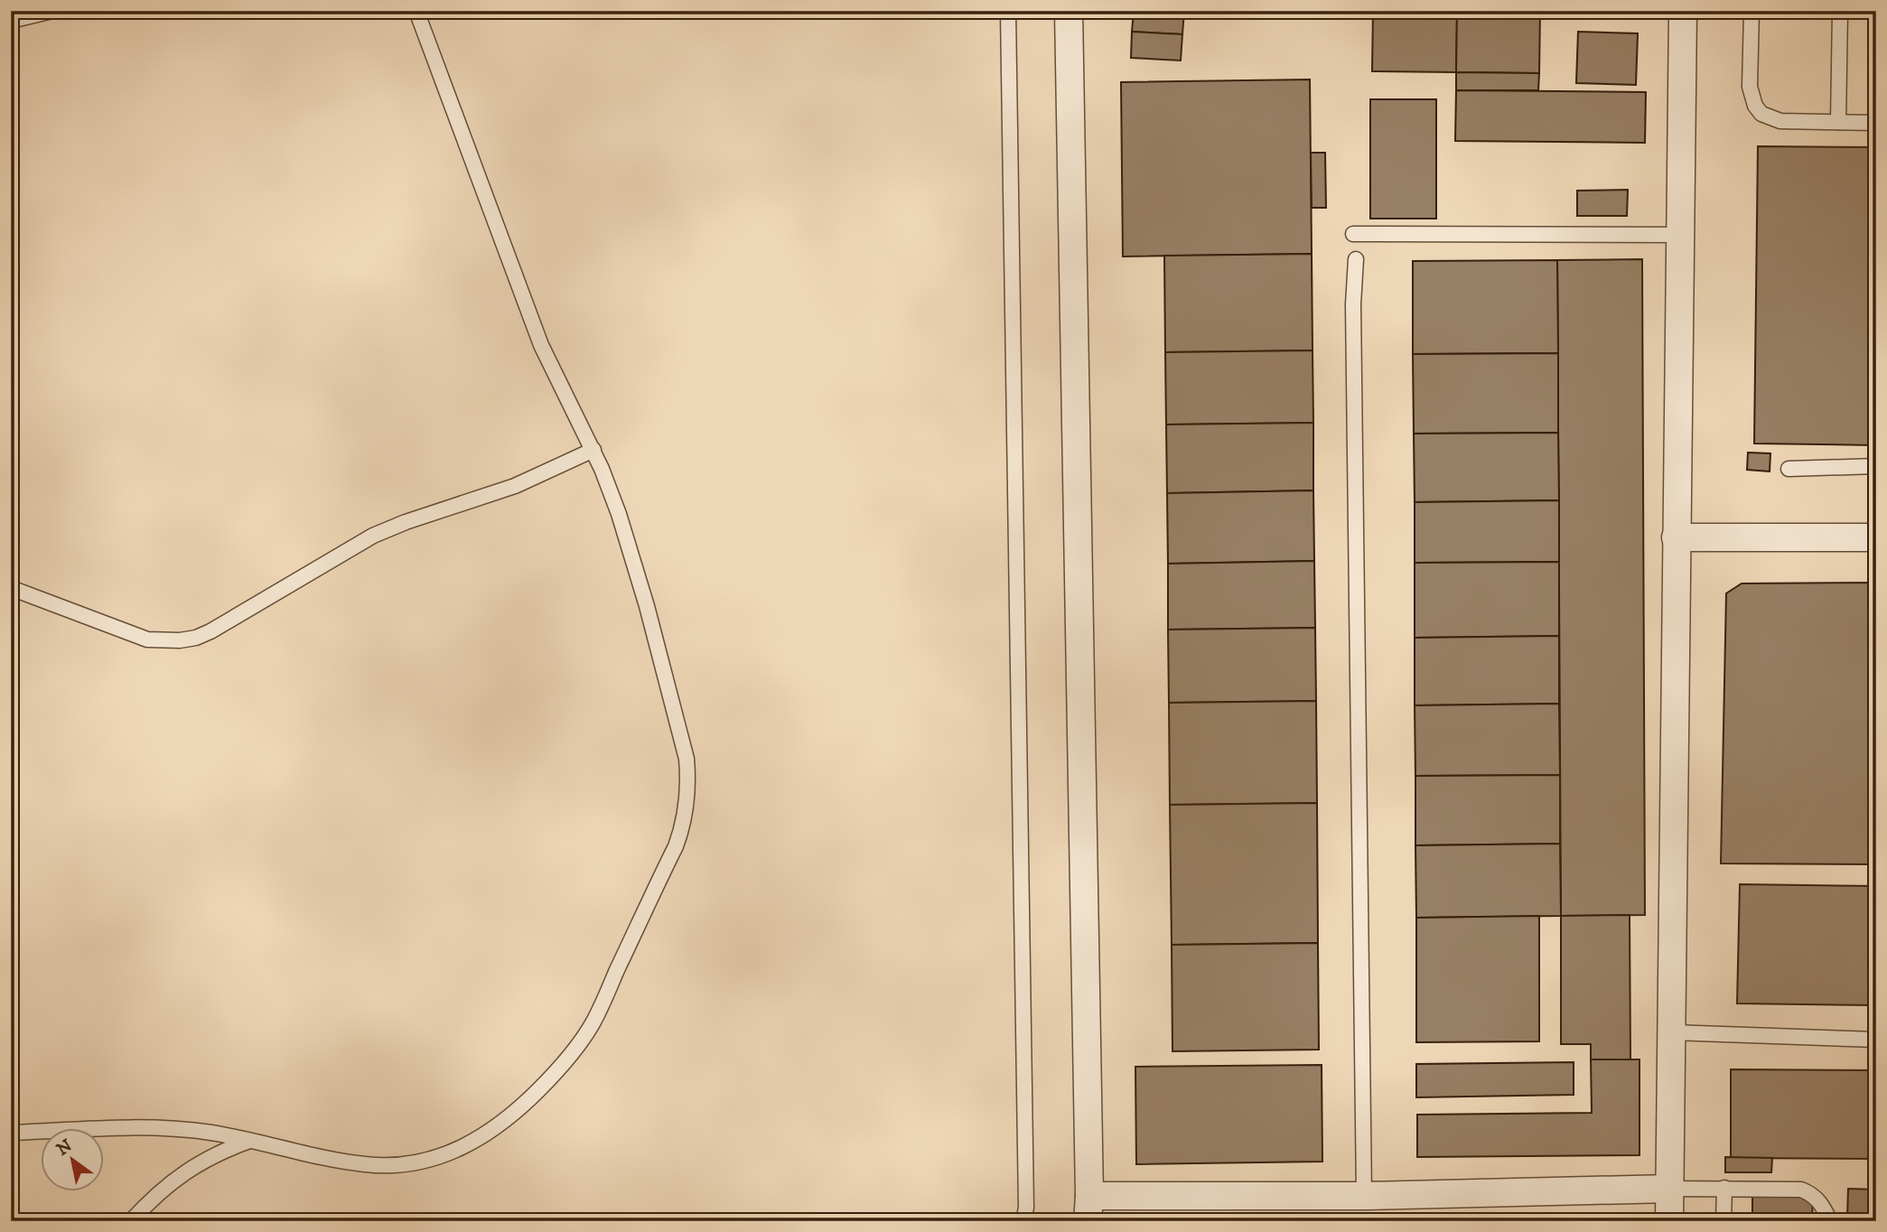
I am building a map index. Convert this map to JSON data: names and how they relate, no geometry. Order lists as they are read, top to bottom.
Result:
{
  "north": "top left"
}
